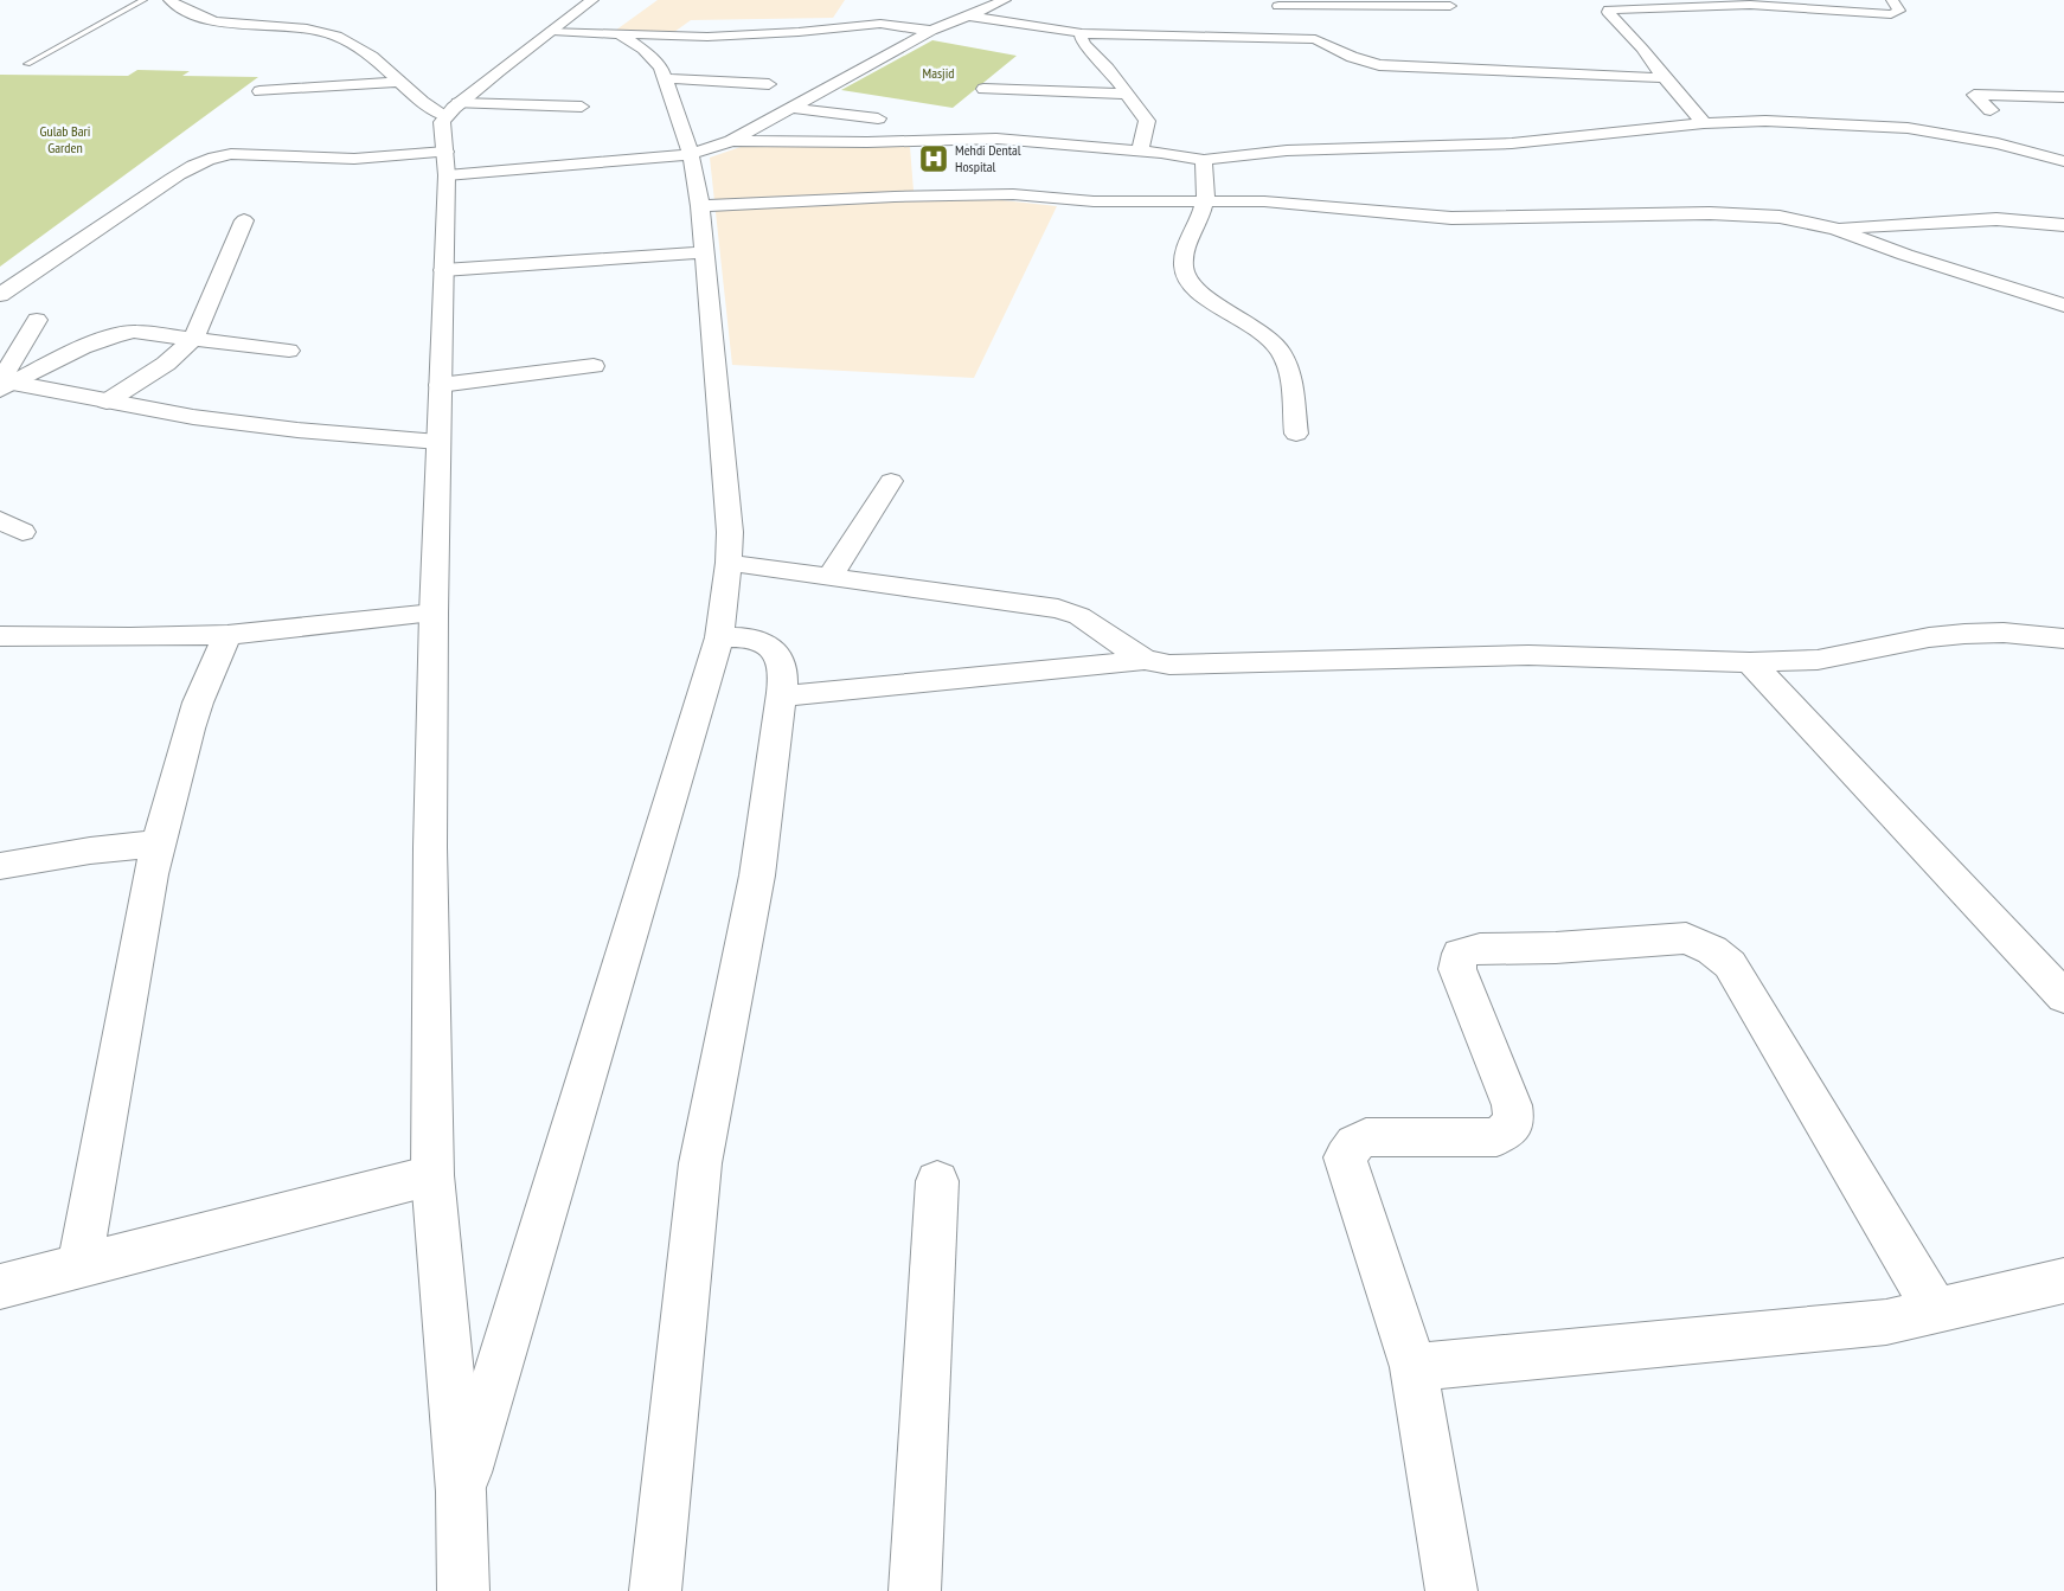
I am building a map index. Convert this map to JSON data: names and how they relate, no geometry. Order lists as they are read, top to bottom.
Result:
{
  "parks": ["Masjid", "Gulab Bari Garden"],
  "places": {
    "hospital": ["Mehdi Dental Hospital"]
  }
}
